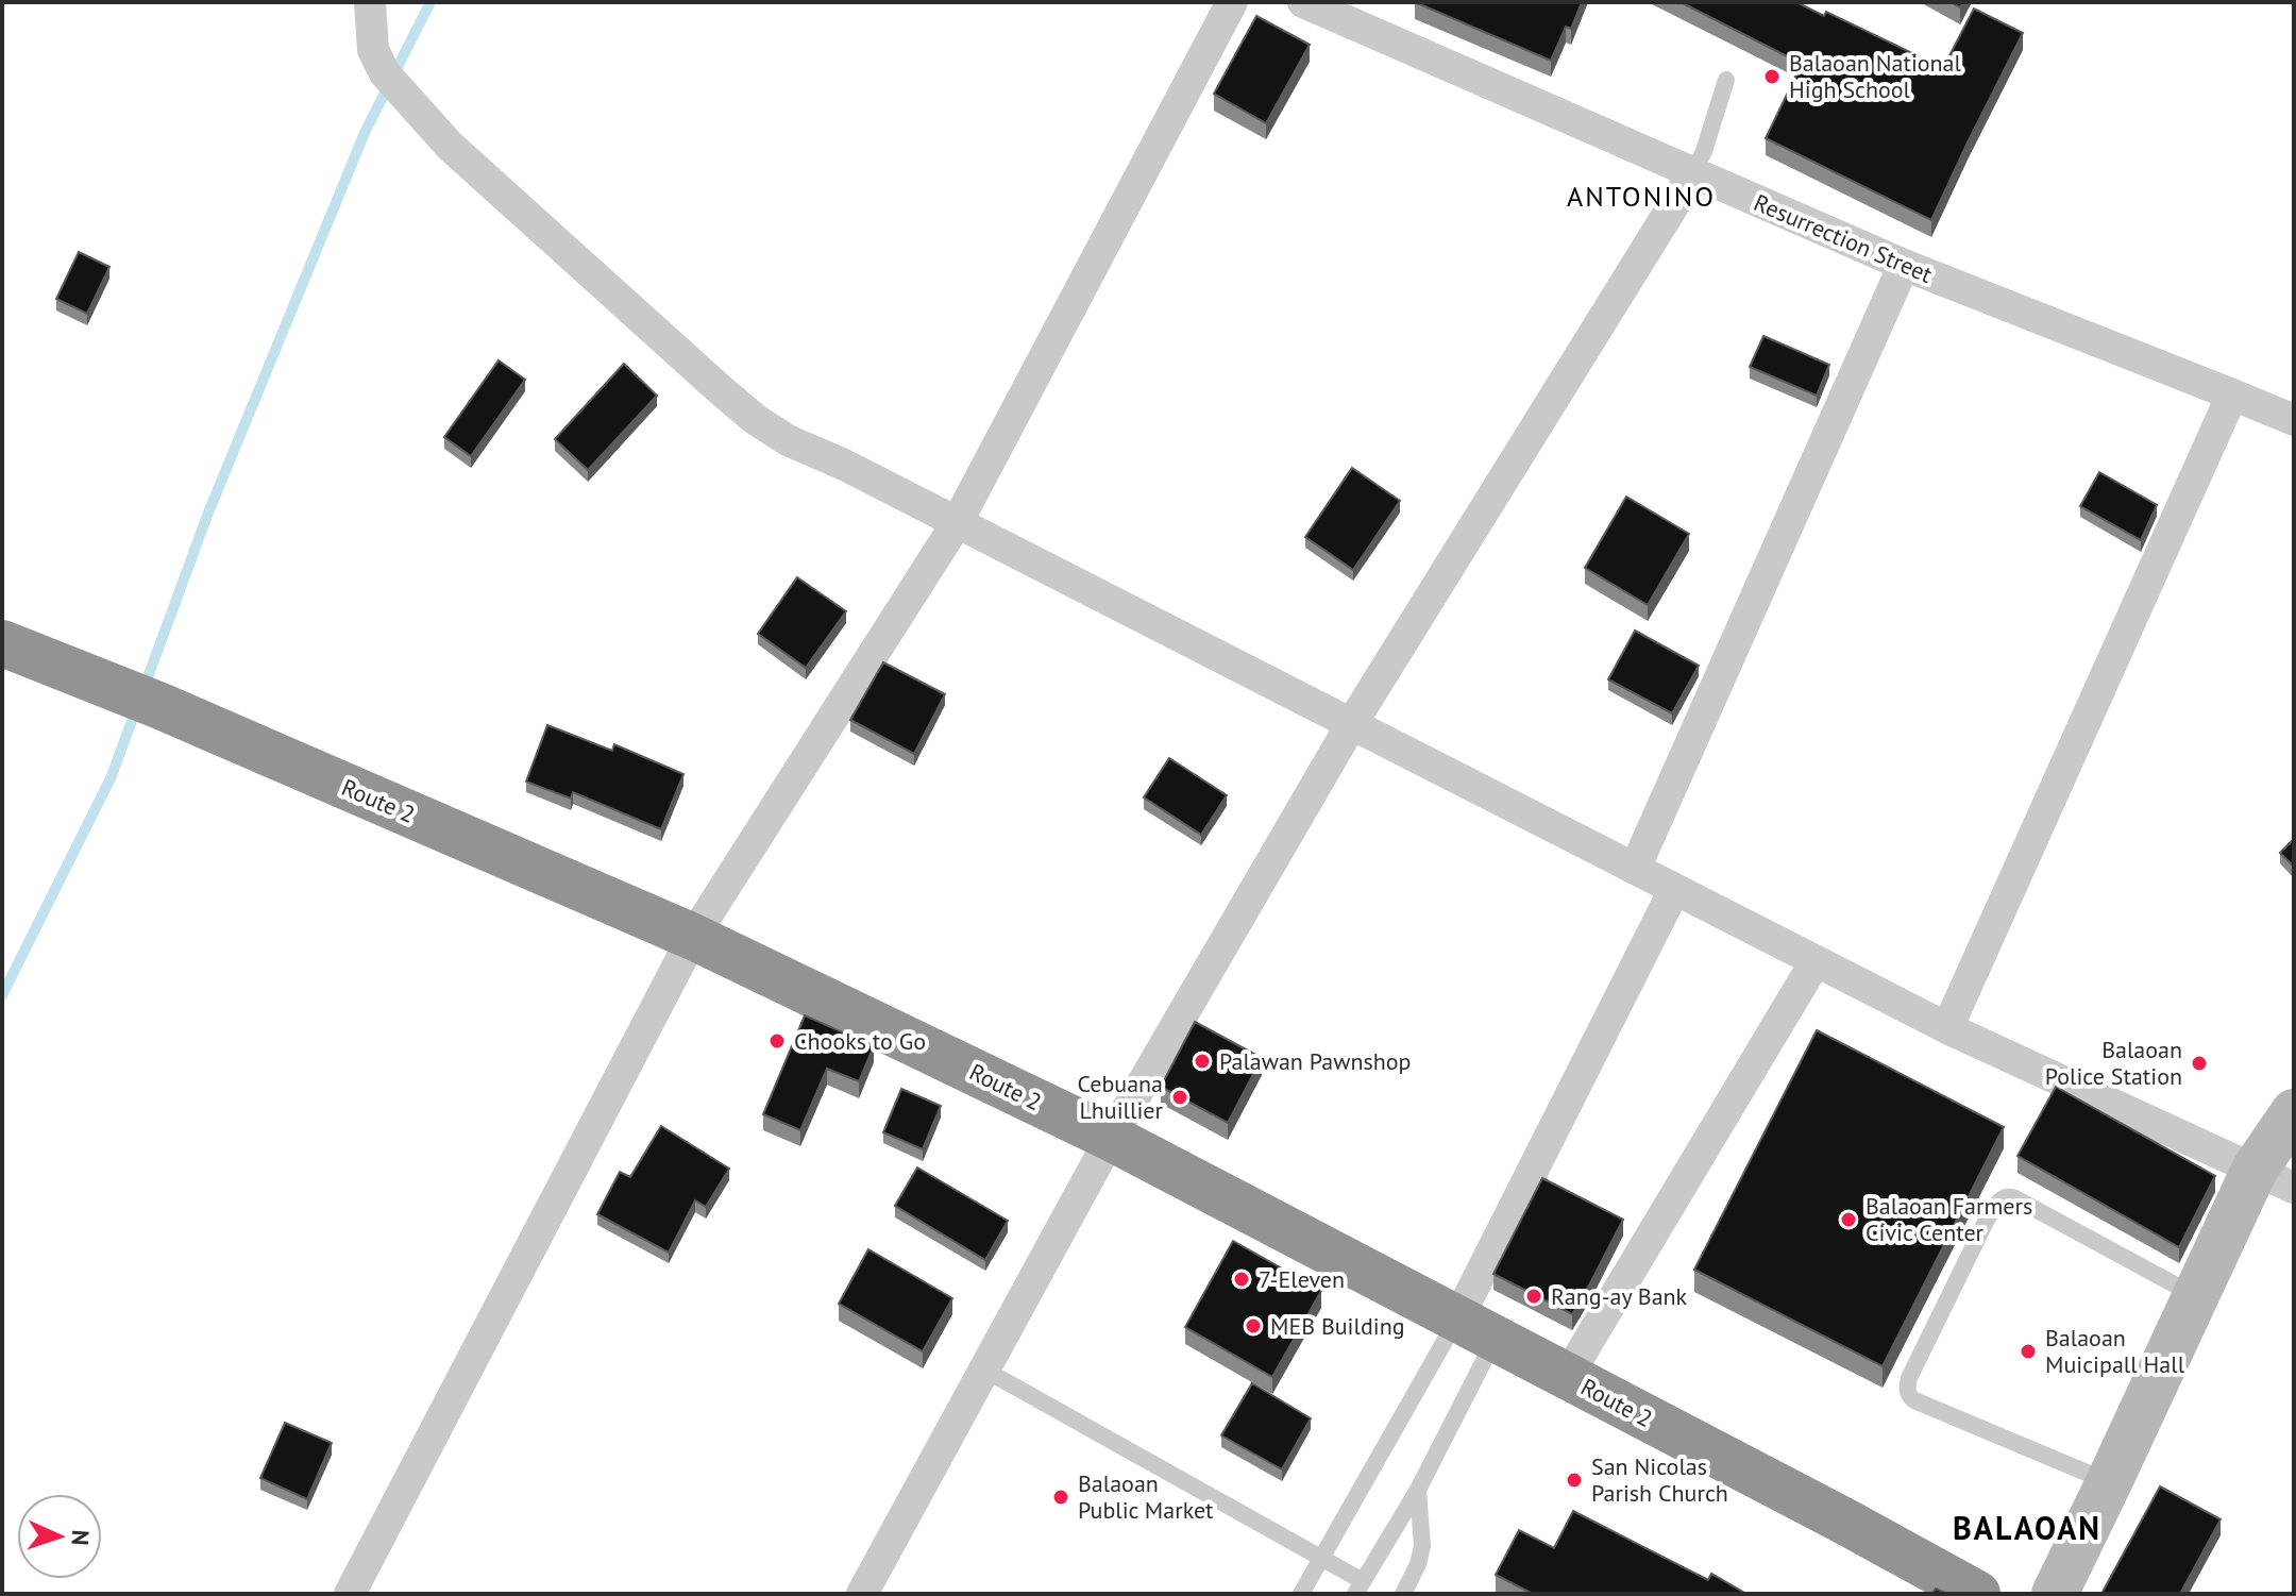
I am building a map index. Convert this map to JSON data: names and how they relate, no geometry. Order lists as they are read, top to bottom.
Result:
{
  "streets": {
    "highway": ["Route 2"],
    "street": ["Resurrection Street"]
  },
  "districts": ["ANTONINO", "BALAOAN"],
  "places": [
    "Balaoan National High School",
    "Chooks to Go",
    "Palawan Pawnshop",
    "Balaoan Police Station",
    "Cebuana Lhuillier",
    "Balaoan Farmers Civic Center",
    "7-Eleven",
    "Rang-ay Bank",
    "MEB Building",
    "Balaoan Muicipall Hall",
    "San Nicolas Parish Church",
    "Balaoan Public Market"
  ],
  "north": "right"
}
